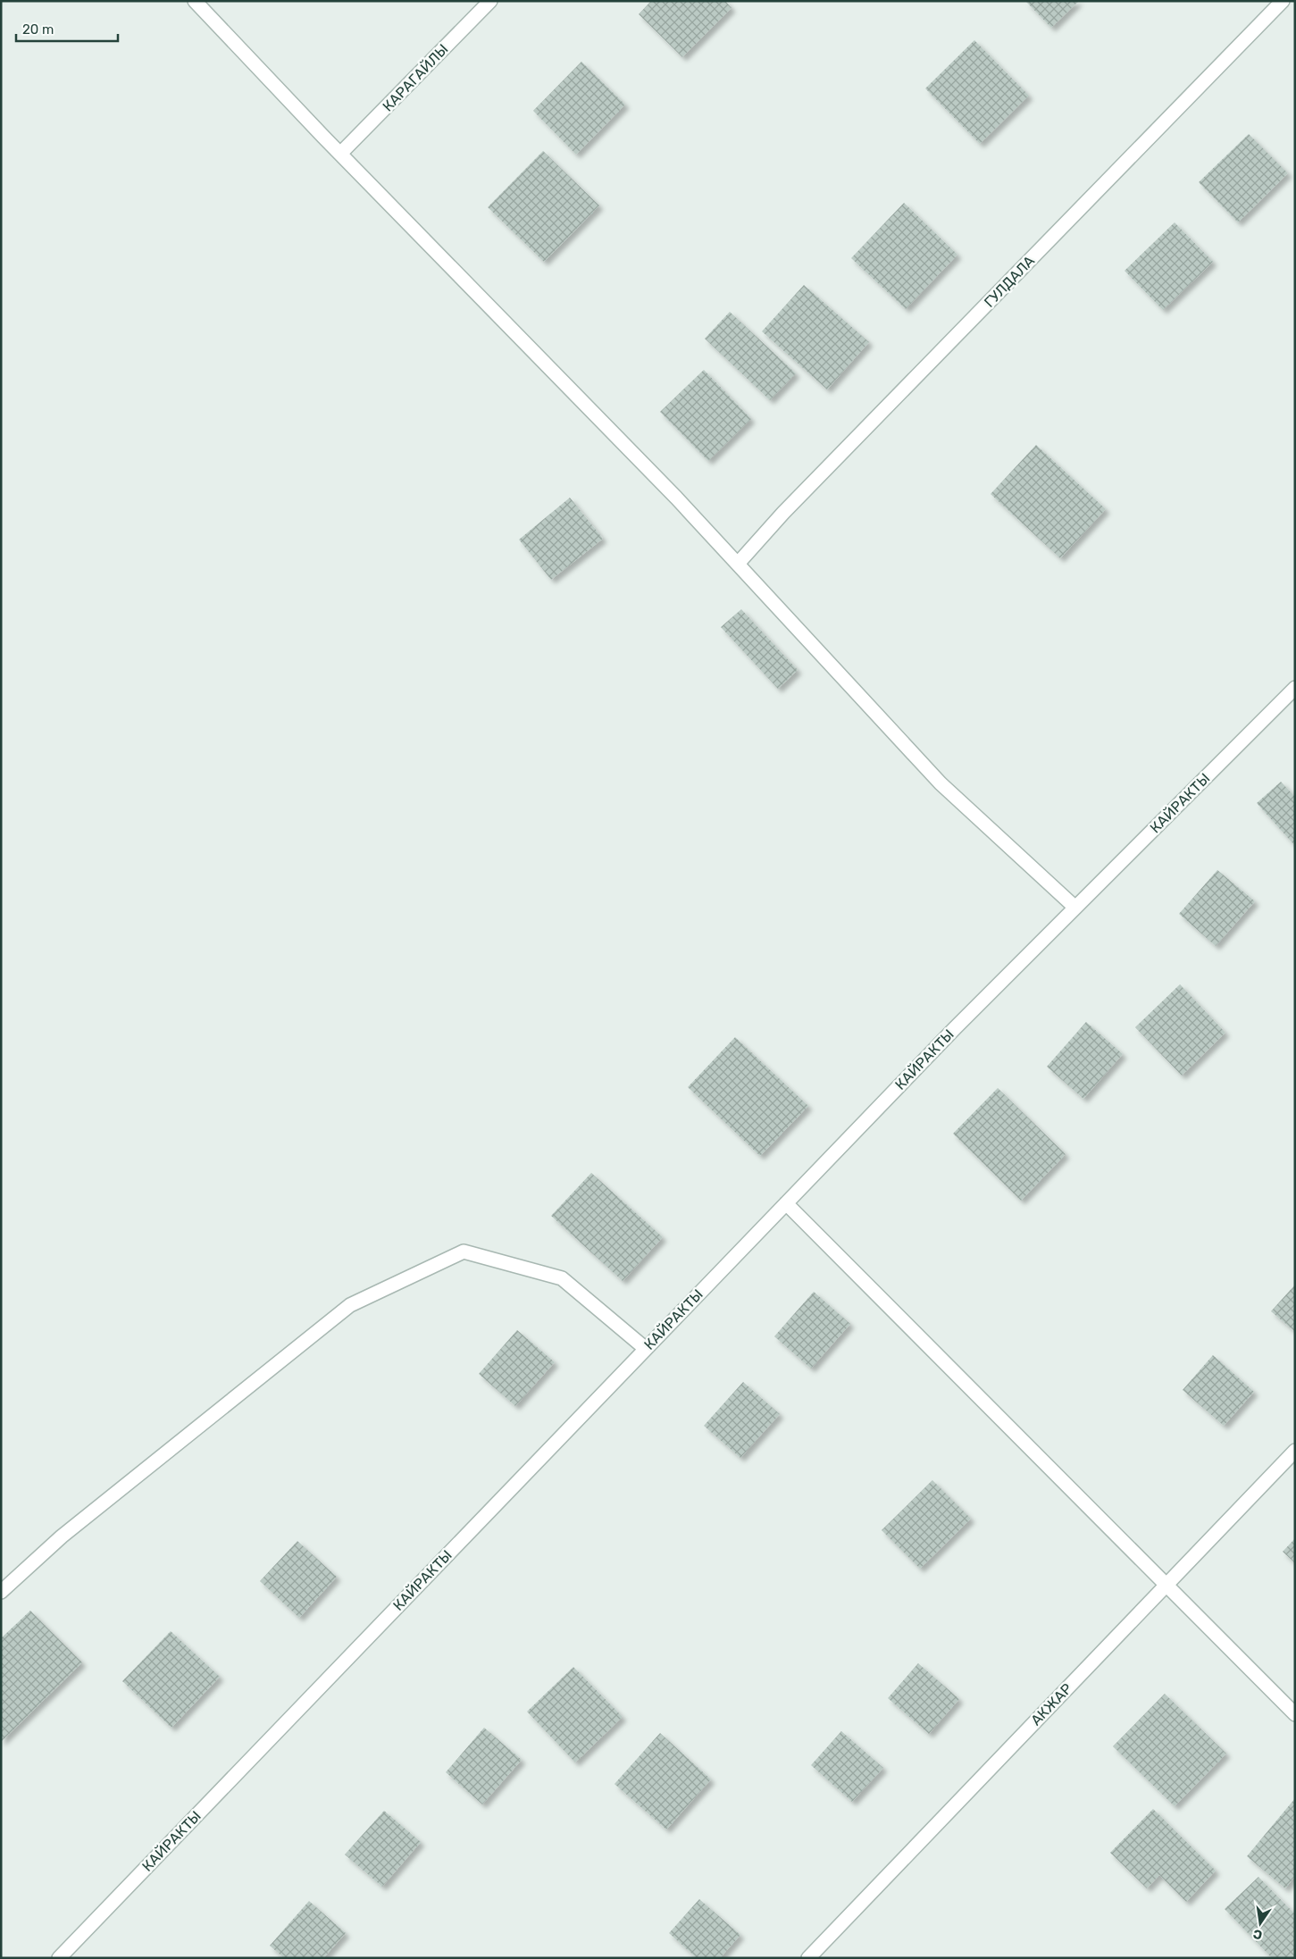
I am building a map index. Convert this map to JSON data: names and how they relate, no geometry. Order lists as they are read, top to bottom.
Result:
{
  "streets": {
    "street": [
      "КАРАГАЙЛЫ",
      "ГУЛДАЛА",
      "КАЙРАКТЫ",
      "АКЖАР"
    ]
  },
  "scale_bar": "20 m",
  "north": "bottom"
}
